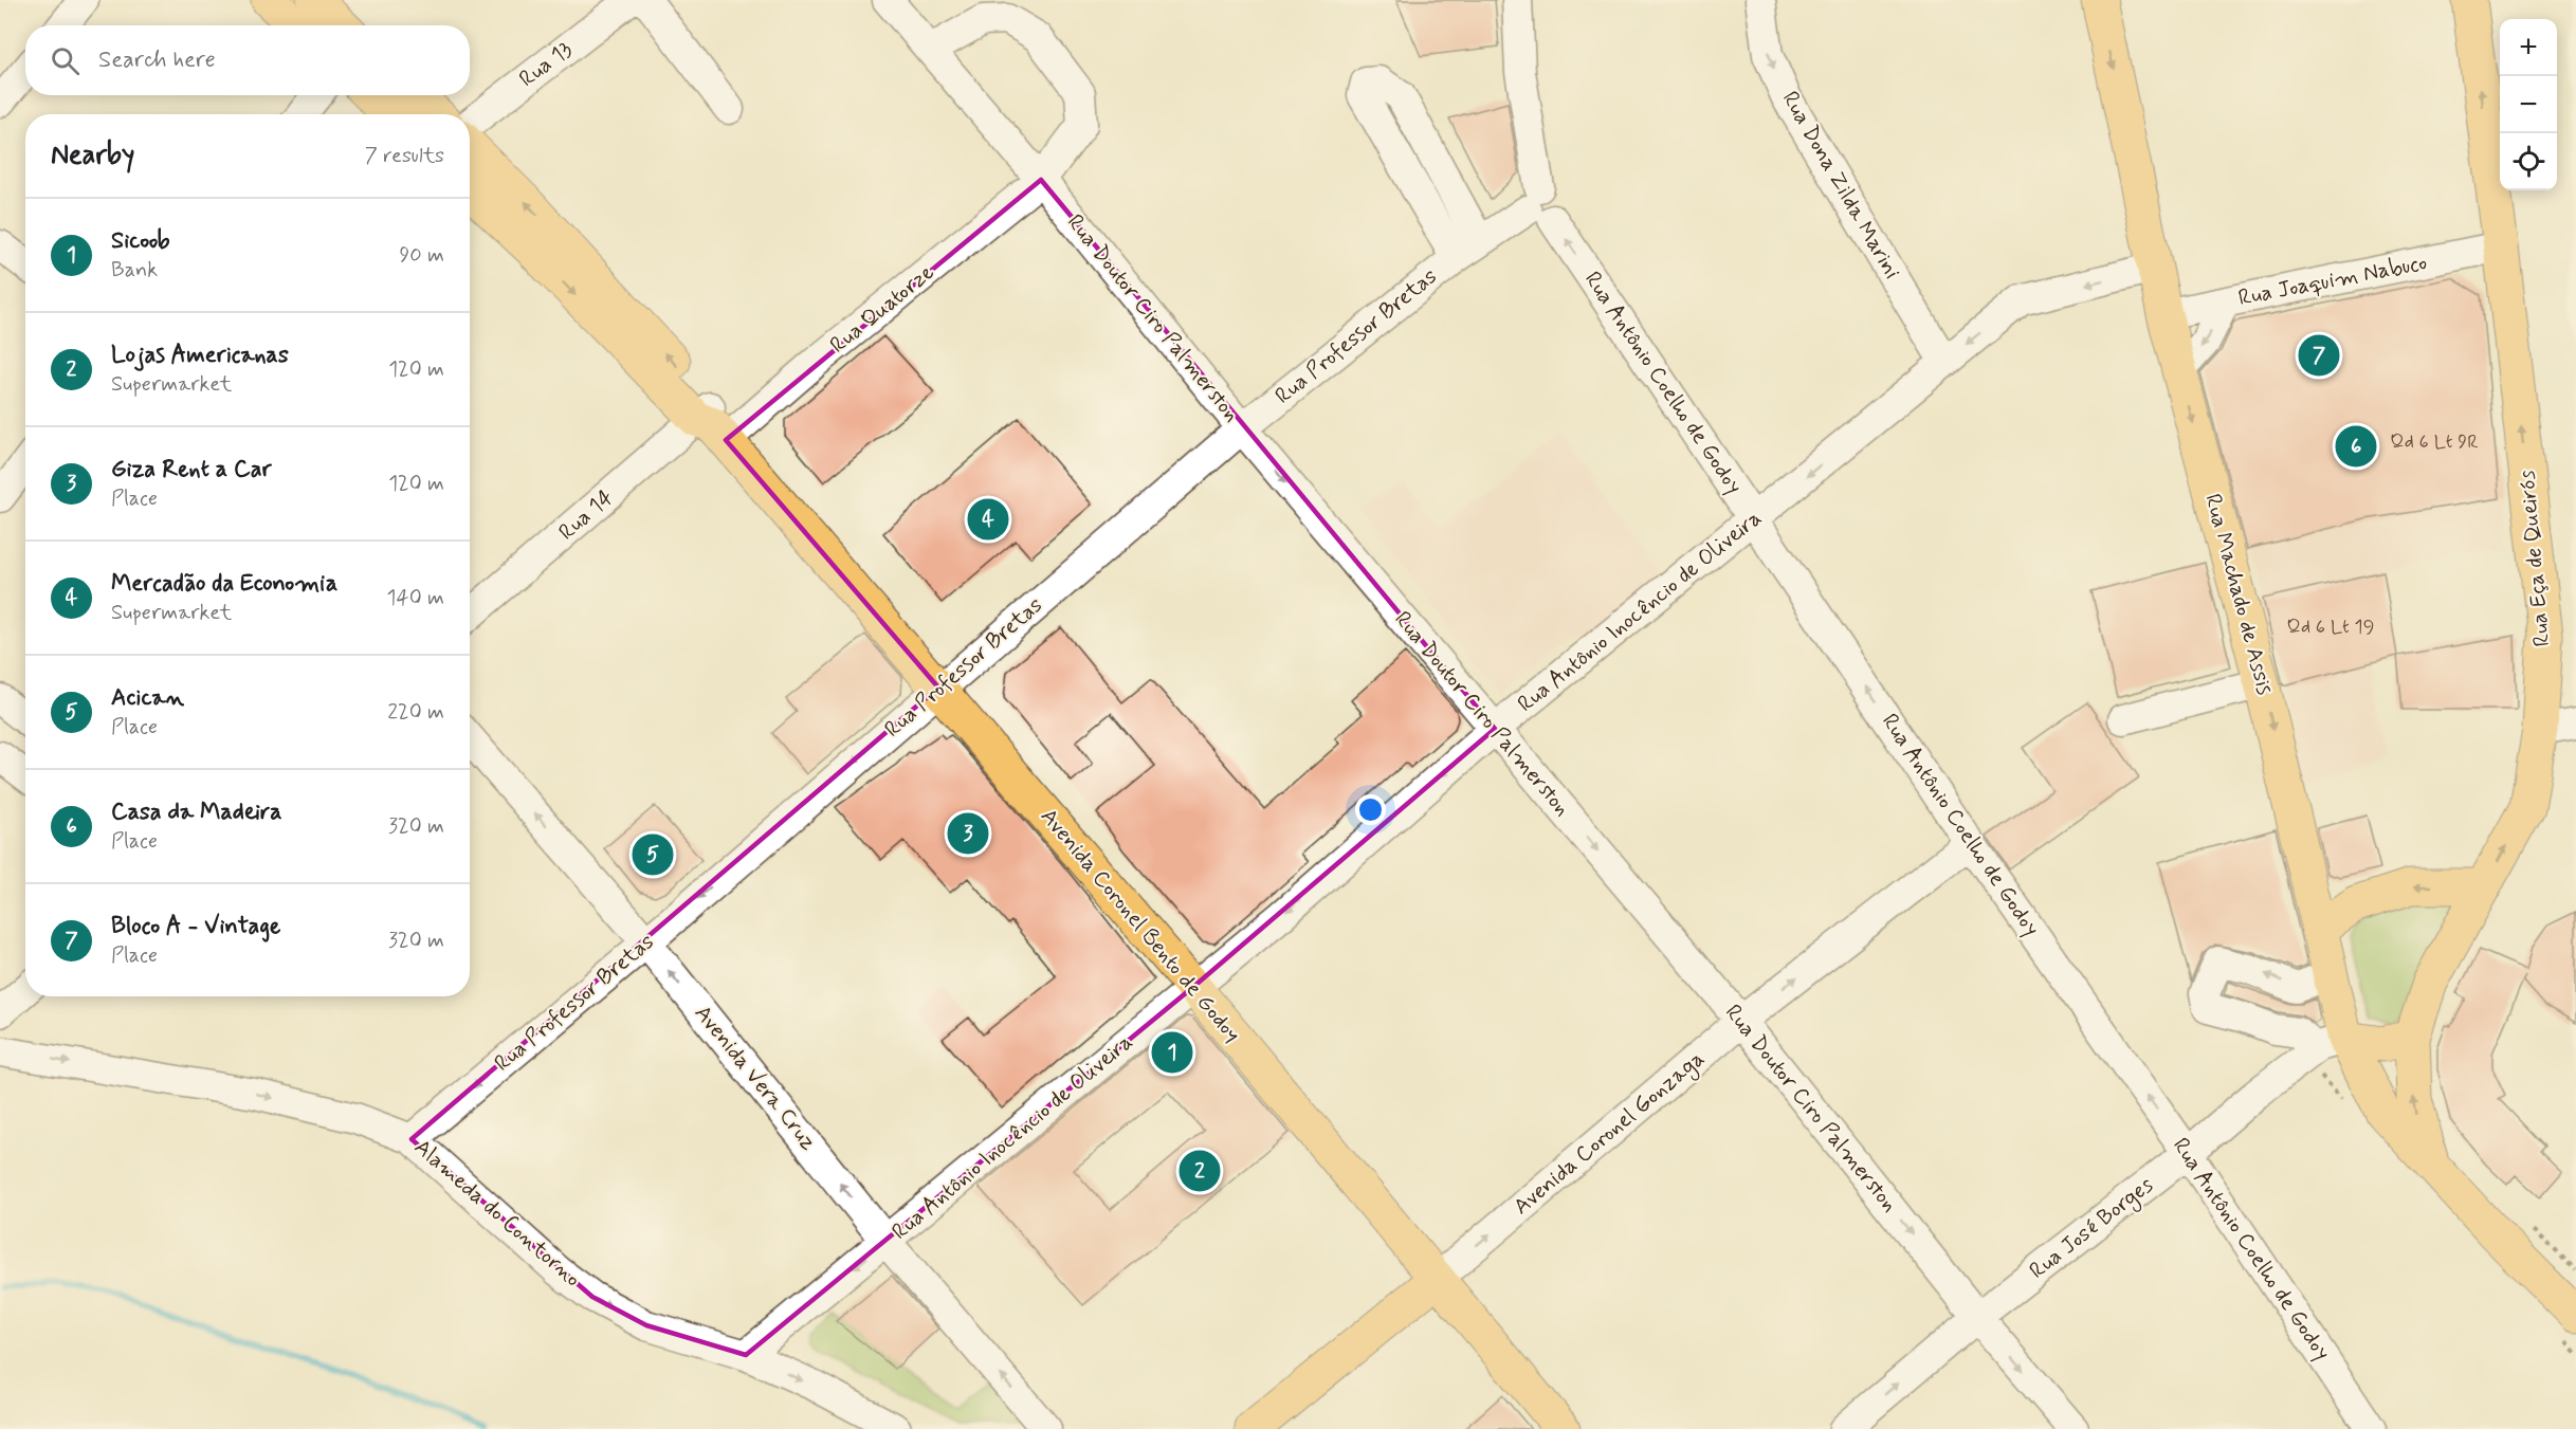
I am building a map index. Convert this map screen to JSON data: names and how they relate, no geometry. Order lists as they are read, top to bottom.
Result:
{
  "streets": {
    "main road": [
      "Rua Eça de Queirós",
      "Rua Machado de Assis",
      "Avenida Coronel Bento de Godoy",
      "Avenida Coronel Gonzaga"
    ],
    "street": [
      "Rua 13",
      "Rua Dona Zilda Marini",
      "Rua Joaquim Nabuco",
      "Rua Quatorze",
      "Rua Doutor Ciro Palmerston",
      "Rua Professor Bretas",
      "Rua Antônio Coelho de Godoy",
      "Rua 14",
      "Rua Antônio Inocêncio de Oliveira",
      "Avenida Vera Cruz",
      "Alameda do Contorno",
      "Rua José Borges"
    ]
  },
  "crossings": [
    ["Rua Dona Zilda Marini", "Rua Antônio Inocêncio de Oliveira"],
    ["Rua Joaquim Nabuco", "Rua Eça de Queirós"],
    ["Rua Joaquim Nabuco", "Rua Machado de Assis"],
    ["Rua Quatorze", "Rua Doutor Ciro Palmerston"],
    ["Rua Quatorze", "Rua 14"],
    ["Rua Quatorze", "Avenida Coronel Bento de Godoy"],
    ["Rua Doutor Ciro Palmerston", "Rua Professor Bretas"],
    ["Rua Doutor Ciro Palmerston", "Rua Antônio Inocêncio de Oliveira"],
    ["Rua Doutor Ciro Palmerston", "Avenida Coronel Gonzaga"],
    ["Rua Doutor Ciro Palmerston", "Rua José Borges"],
    ["Rua Professor Bretas", "Rua Antônio Coelho de Godoy"],
    ["Rua Professor Bretas", "Avenida Coronel Bento de Godoy"],
    ["Rua Professor Bretas", "Avenida Vera Cruz"],
    ["Rua Professor Bretas", "Alameda do Contorno"],
    ["Rua Antônio Coelho de Godoy", "Rua Antônio Inocêncio de Oliveira"],
    ["Rua Antônio Coelho de Godoy", "Avenida Coronel Gonzaga"],
    ["Rua Antônio Coelho de Godoy", "Rua José Borges"],
    ["Rua 14", "Avenida Coronel Bento de Godoy"],
    ["Rua Eça de Queirós", "Rua Machado de Assis"],
    ["Rua Machado de Assis", "Rua Antônio Inocêncio de Oliveira"],
    ["Rua Machado de Assis", "Rua José Borges"],
    ["Rua Antônio Inocêncio de Oliveira", "Avenida Coronel Bento de Godoy"],
    ["Rua Antônio Inocêncio de Oliveira", "Avenida Vera Cruz"],
    ["Rua Antônio Inocêncio de Oliveira", "Alameda do Contorno"],
    ["Avenida Coronel Bento de Godoy", "Avenida Coronel Gonzaga"]
  ],
  "one_way": [
    "Rua Dona Zilda Marini",
    "Rua Doutor Ciro Palmerston",
    "Rua Professor Bretas",
    "Rua Antônio Coelho de Godoy",
    "Rua Eça de Queirós",
    "Rua Machado de Assis",
    "Rua Antônio Inocêncio de Oliveira",
    "Avenida Vera Cruz",
    "Avenida Coronel Gonzaga",
    "Alameda do Contorno"
  ],
  "house_numbers": ["Qd 6 Lt 9R", "Qd 6 Lt 19"],
  "page": {
    "map_buttons": ["+", "−"],
    "search": "Search here",
    "heading": ["Nearby", "7 results"],
    "list": [
      {
        "mark": "1",
        "name": "Sicoob",
        "note": "Bank",
        "value": "90 m"
      },
      {
        "mark": "2",
        "name": "Lojas Americanas",
        "note": "Supermarket",
        "value": "120 m"
      },
      {
        "mark": "3",
        "name": "Giza Rent a Car",
        "note": "Place",
        "value": "120 m"
      },
      {
        "mark": "4",
        "name": "Mercadão da Economia",
        "note": "Supermarket",
        "value": "140 m"
      },
      {
        "mark": "5",
        "name": "Acican",
        "note": "Place",
        "value": "220 m"
      },
      {
        "mark": "6",
        "name": "Casa da Madeira",
        "note": "Place",
        "value": "320 m"
      },
      {
        "mark": "7",
        "name": "Bloco A - Vintage",
        "note": "Place",
        "value": "320 m"
      }
    ],
    "pins": [
      "7",
      "6",
      "4",
      "3",
      "5",
      "1",
      "2"
    ]
  }
}
